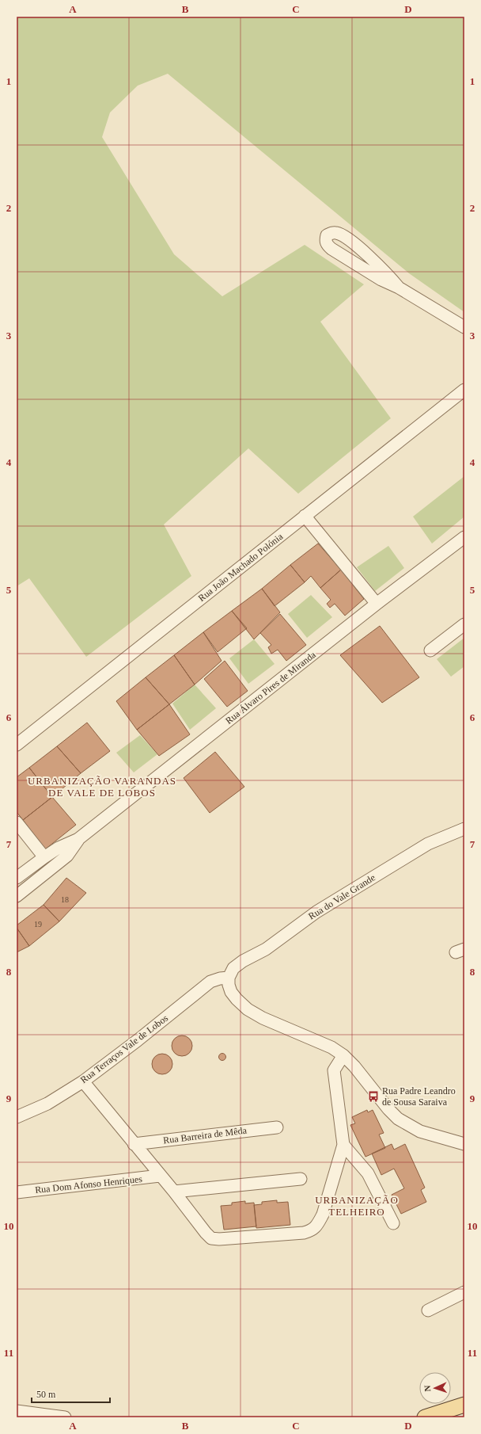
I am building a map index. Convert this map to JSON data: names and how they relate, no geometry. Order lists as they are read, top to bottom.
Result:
{
  "streets": {
    "street": [
      "Rua João Machado Polónia",
      "Rua Álvaro Pires de Miranda",
      "Rua do Vale Grande",
      "Rua Terraços Vale de Lobos",
      "Rua Barreira de Mêda",
      "Rua Dom Afonso Henriques"
    ]
  },
  "crossings": [
    ["Rua do Vale Grande", "Rua Terraços Vale de Lobos"]
  ],
  "districts": ["URBANIZAÇÃO VARANDAS DE VALE DE LOBOS", "URBANIZAÇÃO TELHEIRO"],
  "places": {
    "bus stop": ["Rua Padre Leandro de Sousa Saraiva"]
  },
  "house_numbers": ["18", "19"],
  "scale_bar": "50 m",
  "north": "left",
  "grid": {
    "columns": [
      "A",
      "B",
      "C",
      "D"
    ],
    "rows": [
      "1",
      "2",
      "3",
      "4",
      "5",
      "6",
      "7",
      "8",
      "9",
      "10",
      "11"
    ]
  }
}
